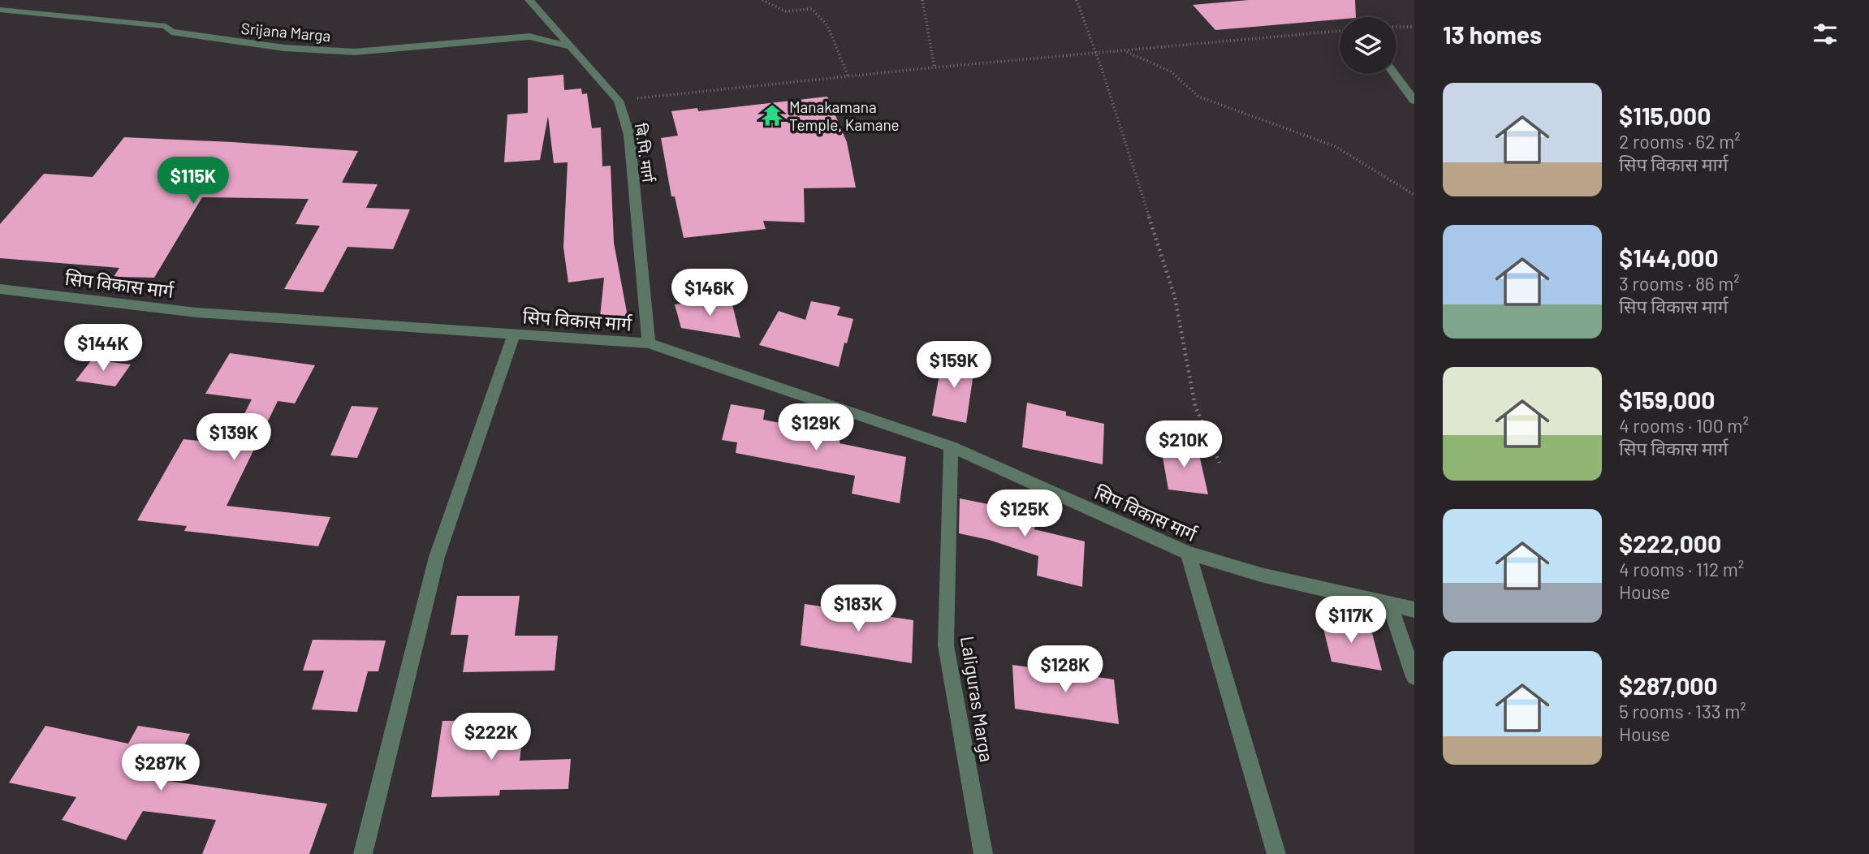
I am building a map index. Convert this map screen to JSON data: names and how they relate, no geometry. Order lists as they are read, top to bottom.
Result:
{
  "streets": {
    "street": [
      "Srijana Marga",
      "बि.पि. मार्ग",
      "सिप विकास मार्ग",
      "Laliguras Marga"
    ]
  },
  "crossings": [
    ["Srijana Marga", "बि.पि. मार्ग"],
    ["बि.पि. मार्ग", "सिप विकास मार्ग"],
    ["सिप विकास मार्ग", "Laliguras Marga"]
  ],
  "places": {
    "temple": ["Manakamana Temple, Kamane"]
  },
  "page": {
    "heading": "13 homes",
    "list": [
      {
        "name": "$115,000",
        "note": "2 rooms · 62 m² · सिप विकास मार्ग"
      },
      {
        "name": "$144,000",
        "note": "3 rooms · 86 m² · सिप विकास मार्ग"
      },
      {
        "name": "$159,000",
        "note": "4 rooms · 100 m² · सिप विकास मार्ग"
      },
      {
        "name": "$222,000",
        "note": "4 rooms · 112 m² · House"
      },
      {
        "name": "$287,000",
        "note": "5 rooms · 133 m² · House"
      }
    ],
    "price": [
      "$115K",
      "$146K",
      "$144K",
      "$159K",
      "$129K",
      "$139K",
      "$210K",
      "$125K",
      "$183K",
      "$117K",
      "$128K",
      "$222K",
      "$287K"
    ]
  }
}
